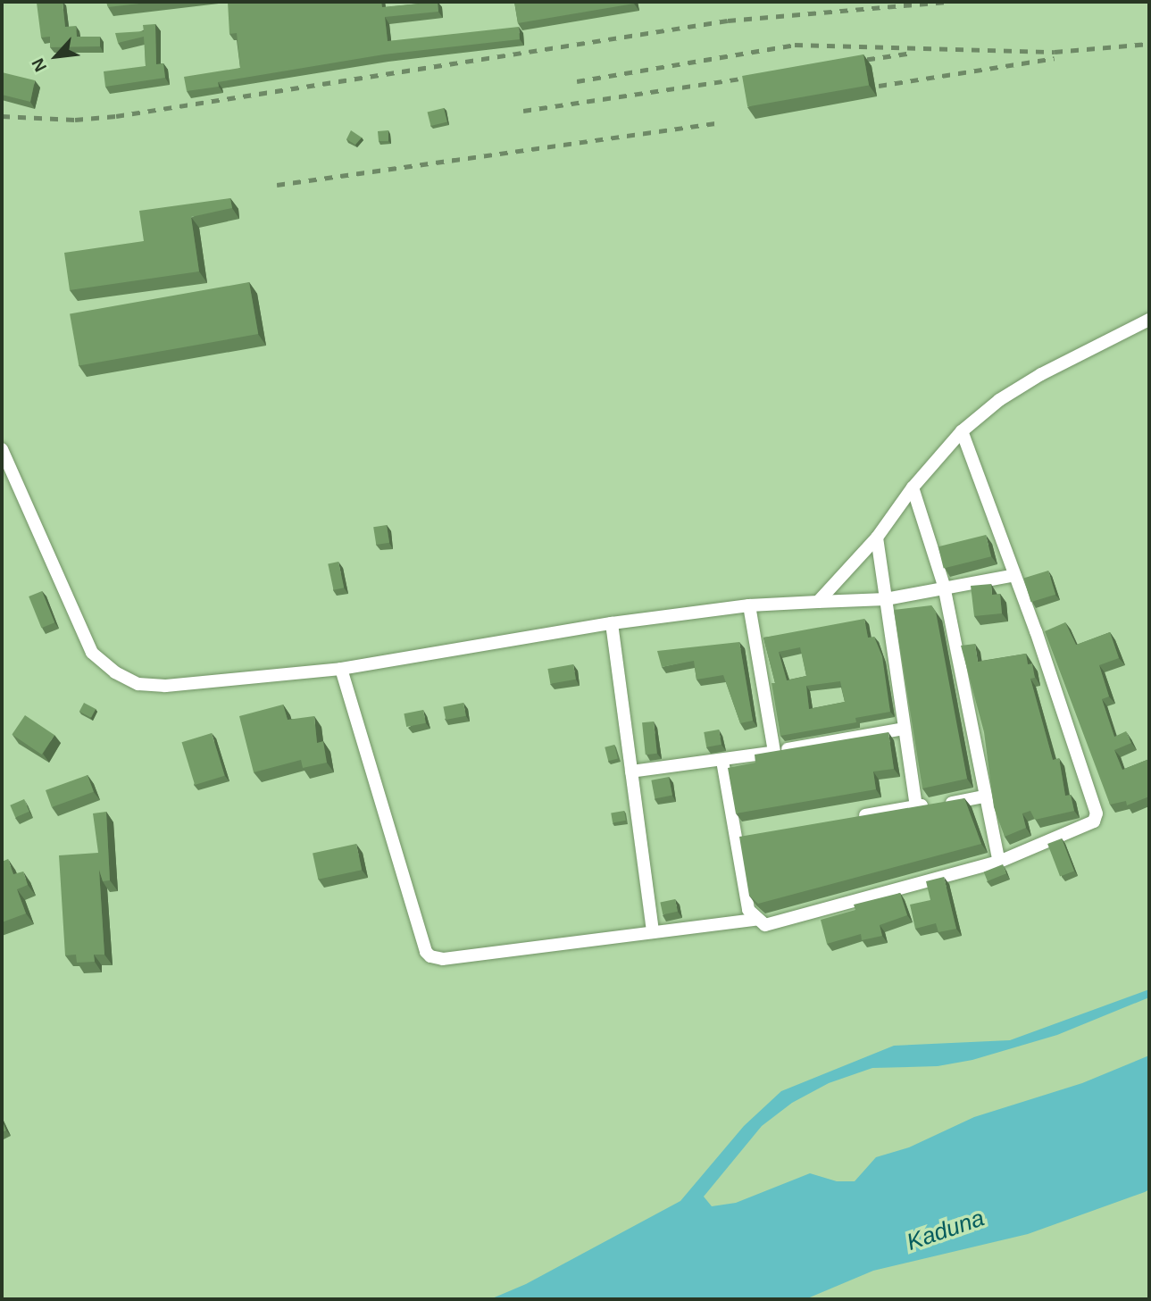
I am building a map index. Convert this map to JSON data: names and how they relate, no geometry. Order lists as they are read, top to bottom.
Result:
{
  "water": ["Kaduna"],
  "north": "bottom left"
}
